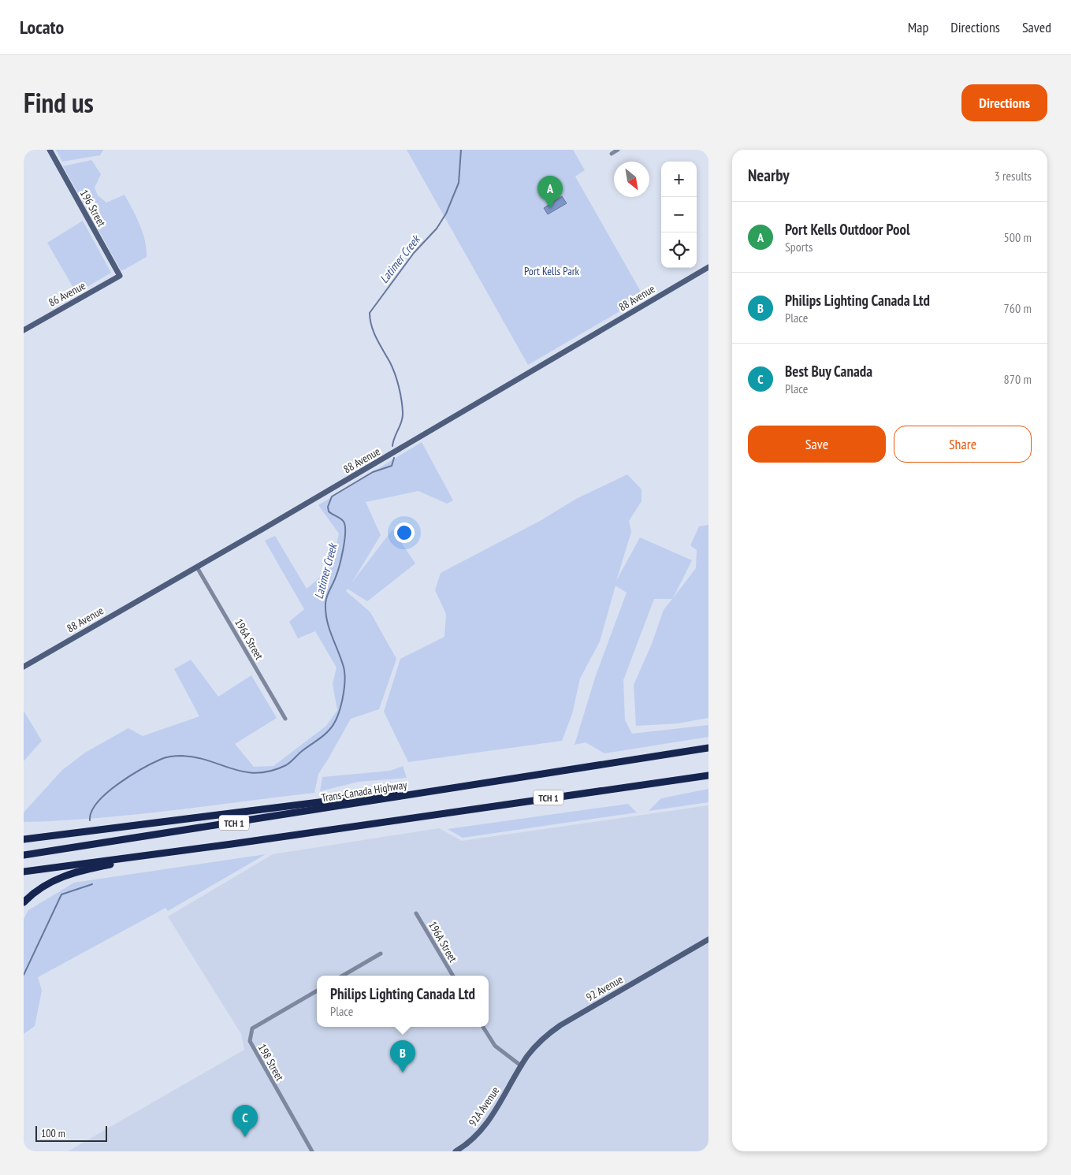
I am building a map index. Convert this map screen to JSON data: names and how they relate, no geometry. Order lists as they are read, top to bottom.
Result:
{
  "streets": {
    "highway": ["Trans-Canada Highway", "TCH 1"],
    "main road": [
      "196 Street",
      "86 Avenue",
      "88 Avenue",
      "92 Avenue",
      "92A Avenue"
    ],
    "street": ["196A Street", "198 Street"]
  },
  "crossings": [
    ["196 Street", "86 Avenue"],
    ["88 Avenue", "196A Street"],
    ["92 Avenue", "92A Avenue"]
  ],
  "water": ["Latimer Creek"],
  "parks": ["Port Kells Park"],
  "scale_bar": "100 m",
  "north": "bottom right",
  "page": {
    "header": "Locato",
    "nav": ["Map", "Directions", "Saved"],
    "title": "Find us",
    "buttons": [
      "Directions",
      ["Save", "Share"]
    ],
    "heading": ["Nearby", "3 results"],
    "map_buttons": ["+", "−"],
    "pins": ["A", "B", "C"],
    "list": [
      {
        "mark": "A",
        "name": "Port Kells Outdoor Pool",
        "note": "Sports",
        "value": "500 m"
      },
      {
        "mark": "B",
        "name": "Philips Lighting Canada Ltd",
        "note": "Place",
        "value": "760 m"
      },
      {
        "mark": "C",
        "name": "Best Buy Canada",
        "note": "Place",
        "value": "870 m"
      }
    ],
    "popup": ["Philips Lighting Canada Ltd", "Place"],
    "scale": "100 m"
  }
}
